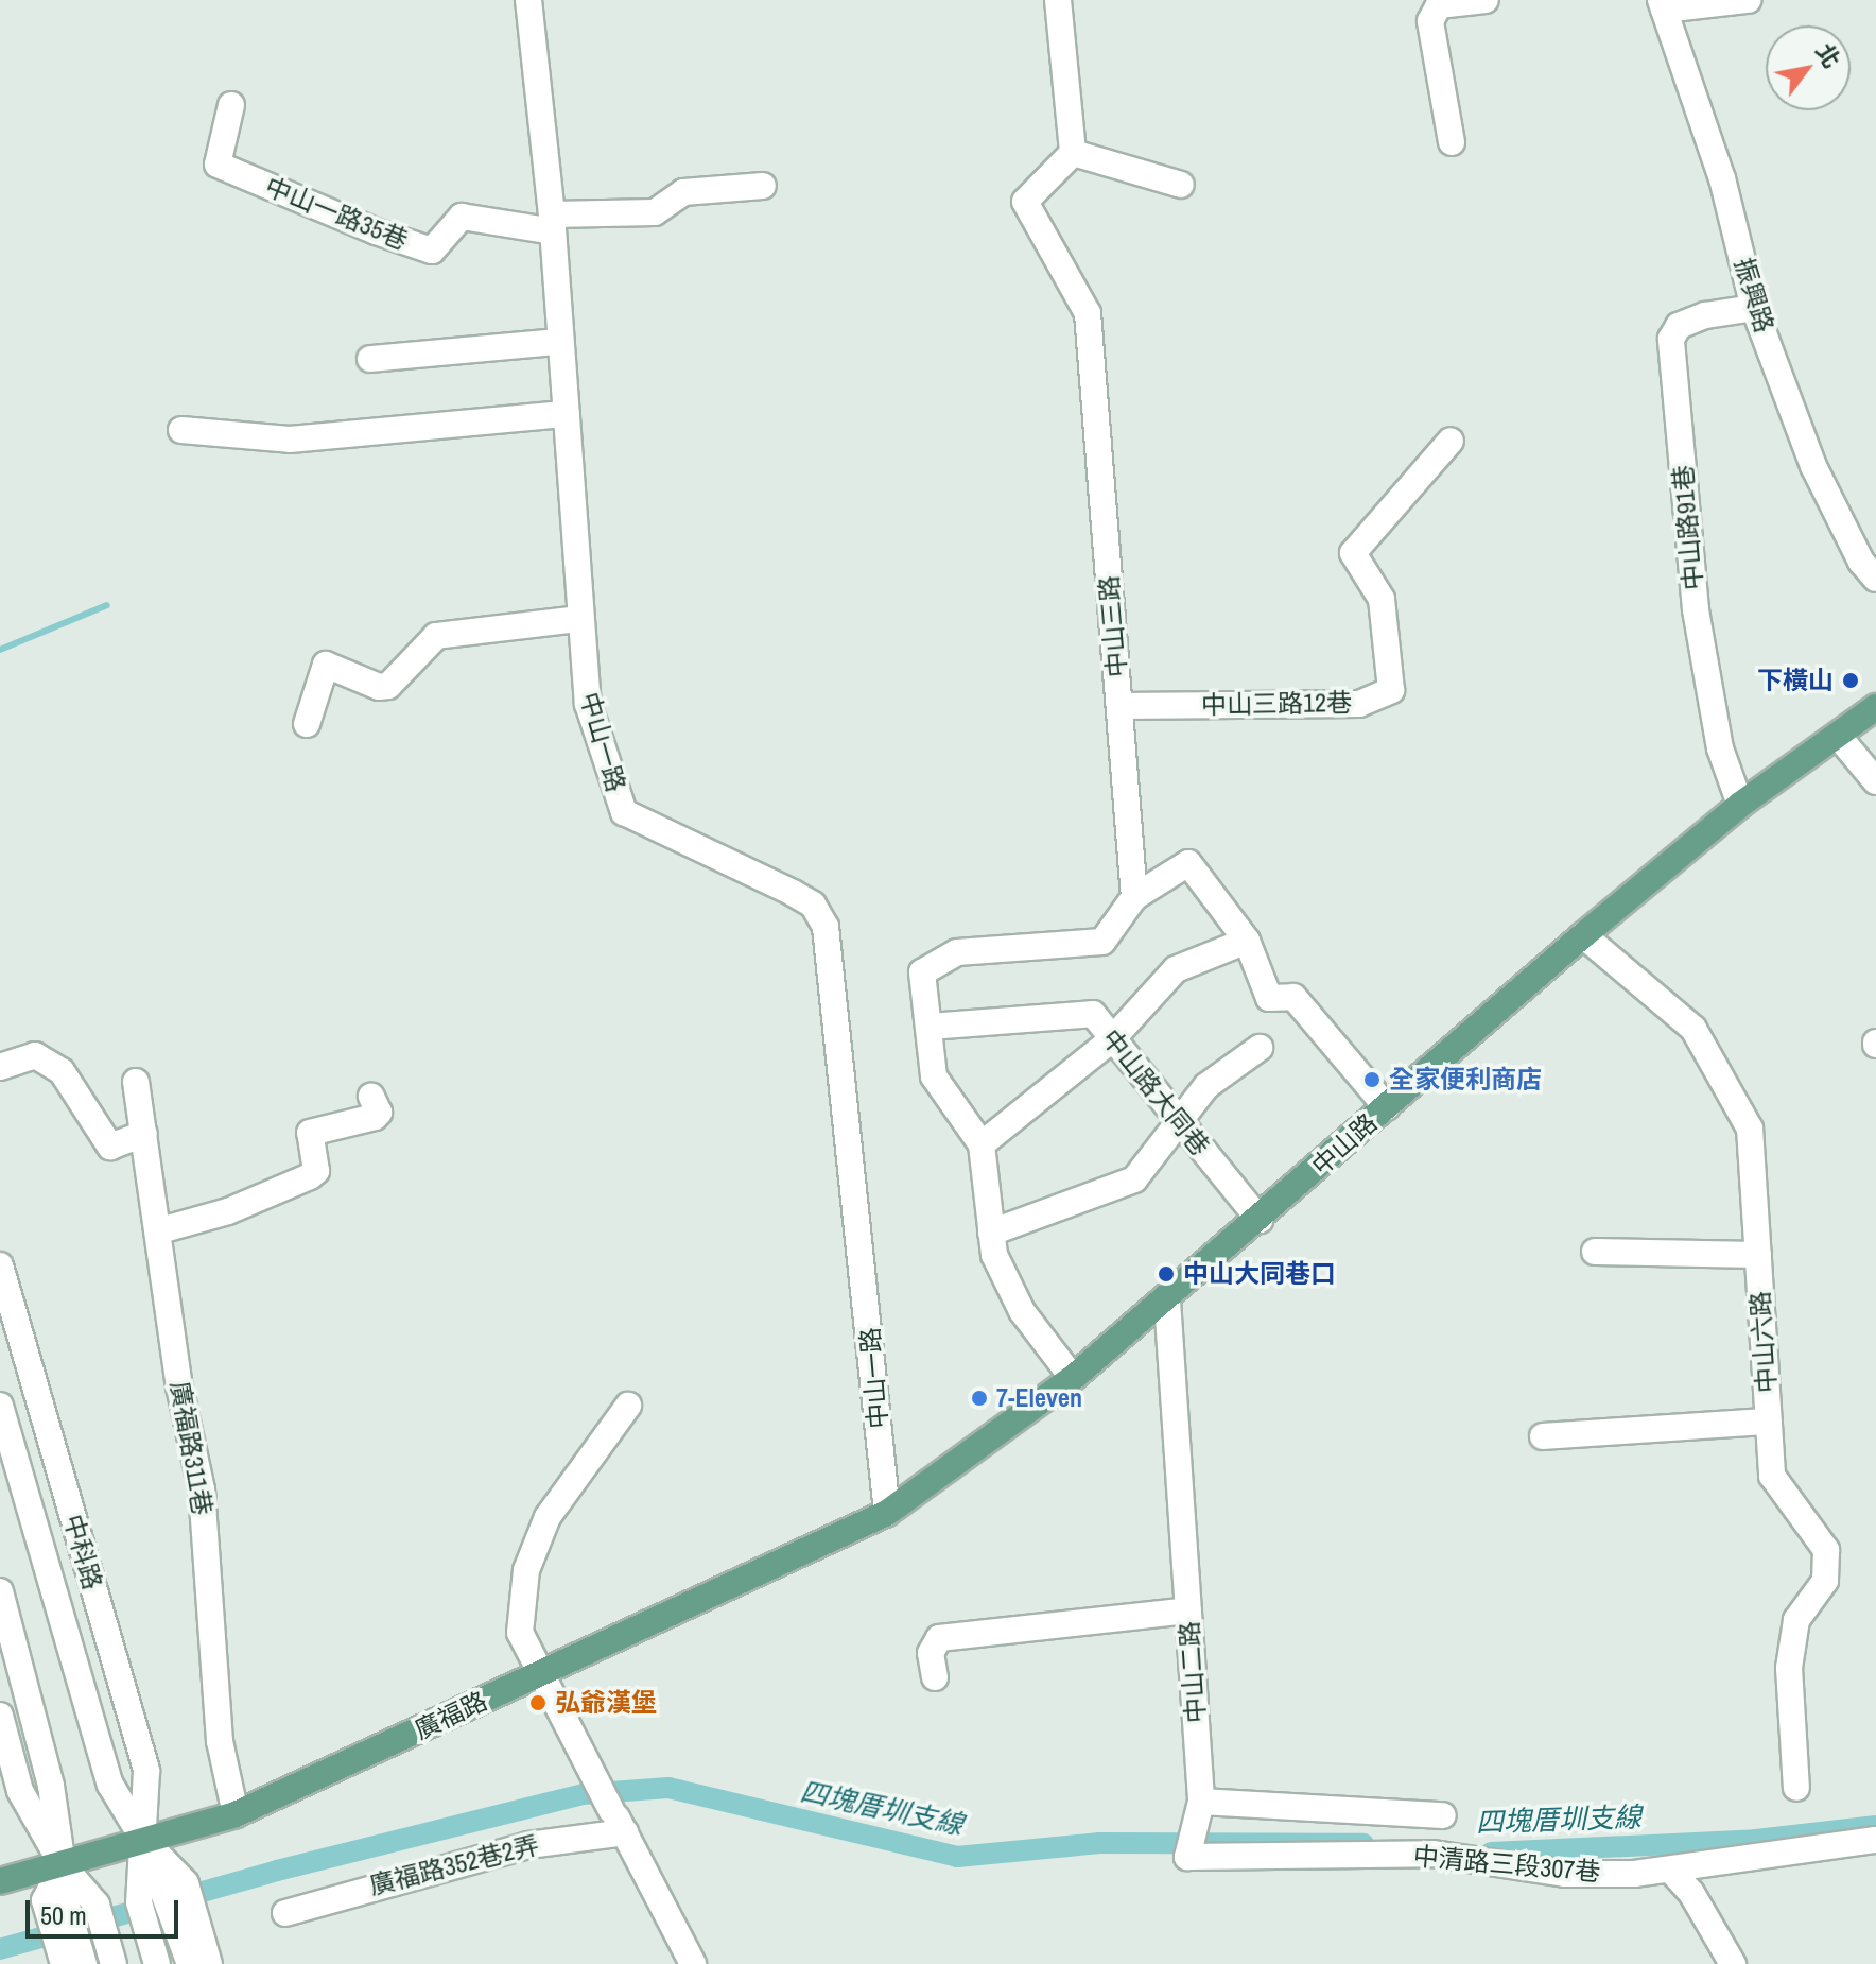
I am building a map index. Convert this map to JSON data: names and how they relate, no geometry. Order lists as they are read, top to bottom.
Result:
{
  "streets": {
    "main road": ["中山路", "廣福路"],
    "street": [
      "中山一路35巷",
      "振興路",
      "中山路91巷",
      "中山三路",
      "中山三路12巷",
      "中山一路",
      "中山路大同巷",
      "中山六路",
      "廣福路311巷",
      "中科路",
      "中山二路",
      "中清路三段307巷",
      "廣福路352巷2弄"
    ]
  },
  "crossings": [
    ["中山一路35巷", "中山一路"],
    ["振興路", "中山路91巷"],
    ["中山路91巷", "中山路"],
    ["中山三路", "中山三路12巷"],
    ["中山一路", "中山路"],
    ["中山一路", "廣福路"],
    ["中山路大同巷", "中山路"],
    ["中山路", "中山六路"],
    ["中山路", "中山二路"],
    ["中山路", "廣福路"],
    ["廣福路311巷", "廣福路"],
    ["中科路", "廣福路"],
    ["中山二路", "中清路三段307巷"]
  ],
  "water": ["四塊厝圳支線"],
  "places": [
    "下橫山",
    "全家便利商店",
    "中山大同巷口",
    "7-Eleven",
    "弘爺漢堡"
  ],
  "scale_bar": "50 m",
  "north": "top right"
}
